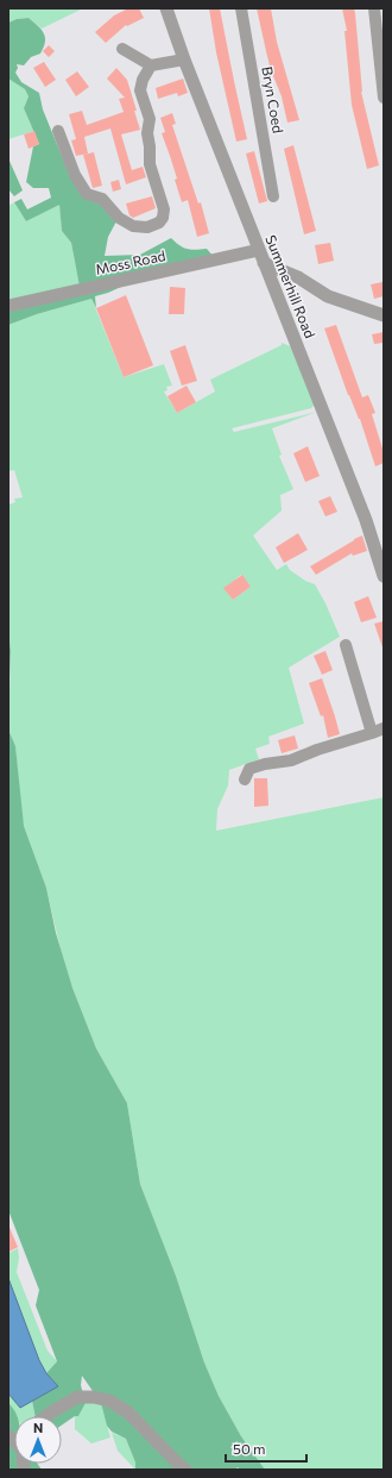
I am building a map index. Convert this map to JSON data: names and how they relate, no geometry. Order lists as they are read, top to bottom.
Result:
{
  "streets": {
    "street": ["Bryn Coed", "Moss Road", "Summerhill Road"]
  },
  "crossings": [
    ["Moss Road", "Summerhill Road"]
  ],
  "scale_bar": "50 m",
  "north": "top"
}
